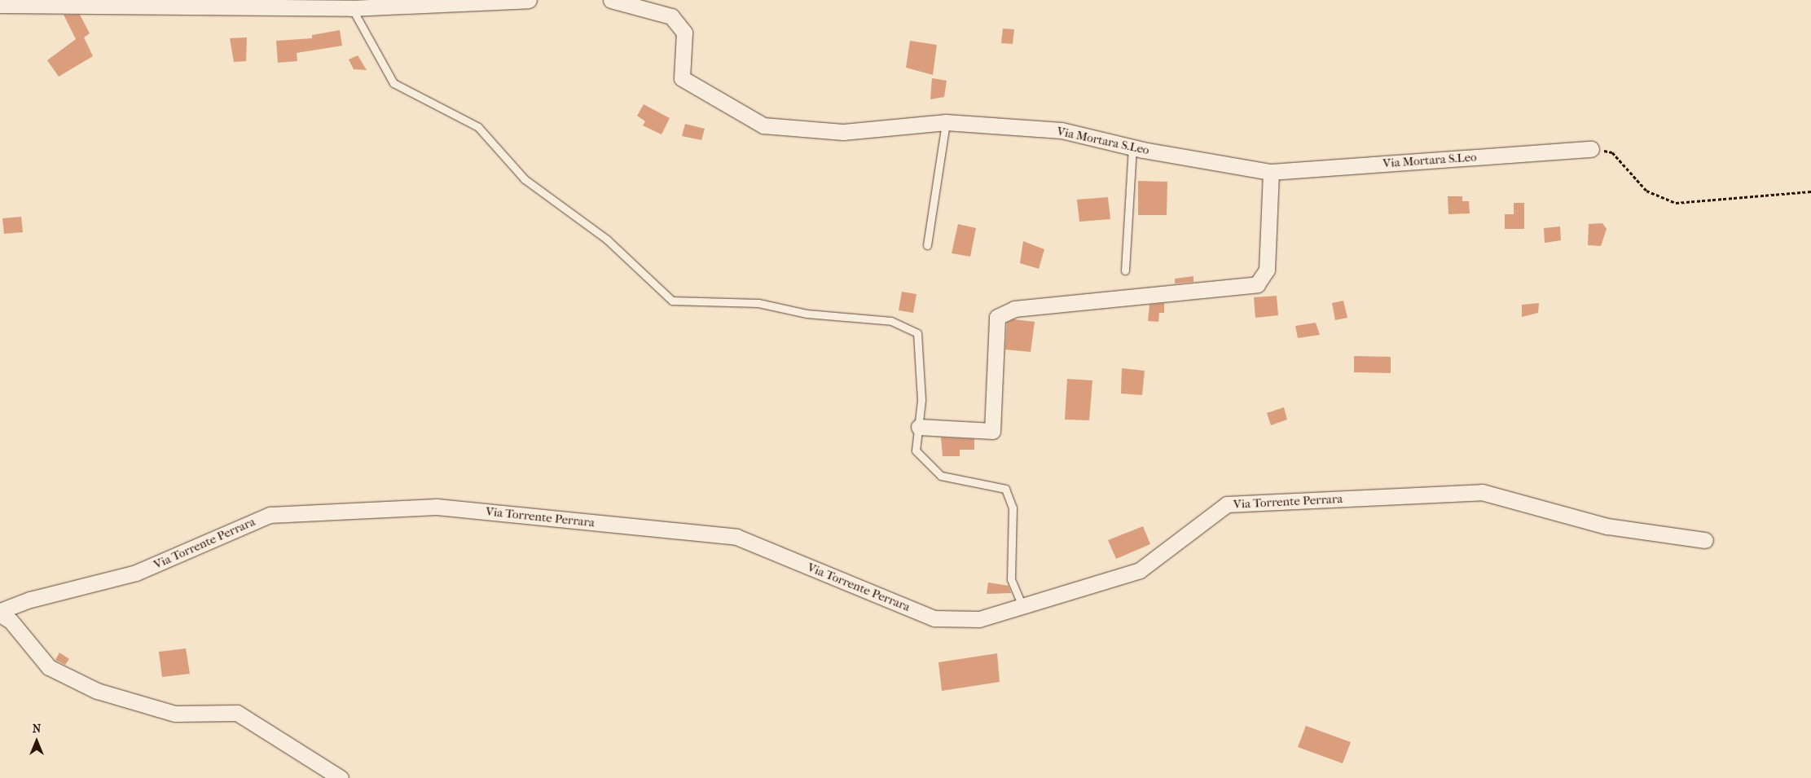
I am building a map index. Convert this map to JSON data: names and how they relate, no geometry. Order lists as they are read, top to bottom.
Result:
{
  "streets": {
    "street": ["Via Mortara S.Leo", "Via Torrente Perrara"]
  },
  "north": "top"
}
